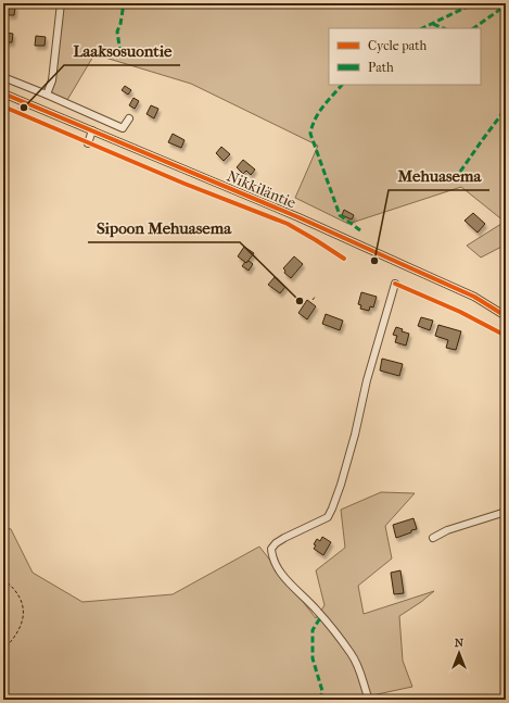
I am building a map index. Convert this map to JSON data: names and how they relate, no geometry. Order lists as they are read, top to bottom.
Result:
{
  "streets": {
    "street": ["Nikkiläntie"]
  },
  "places": ["Laaksosuontie", "Mehuasema", "Sipoon Mehuasema"],
  "legend": ["Cycle path", "Path"],
  "north": "top"
}
